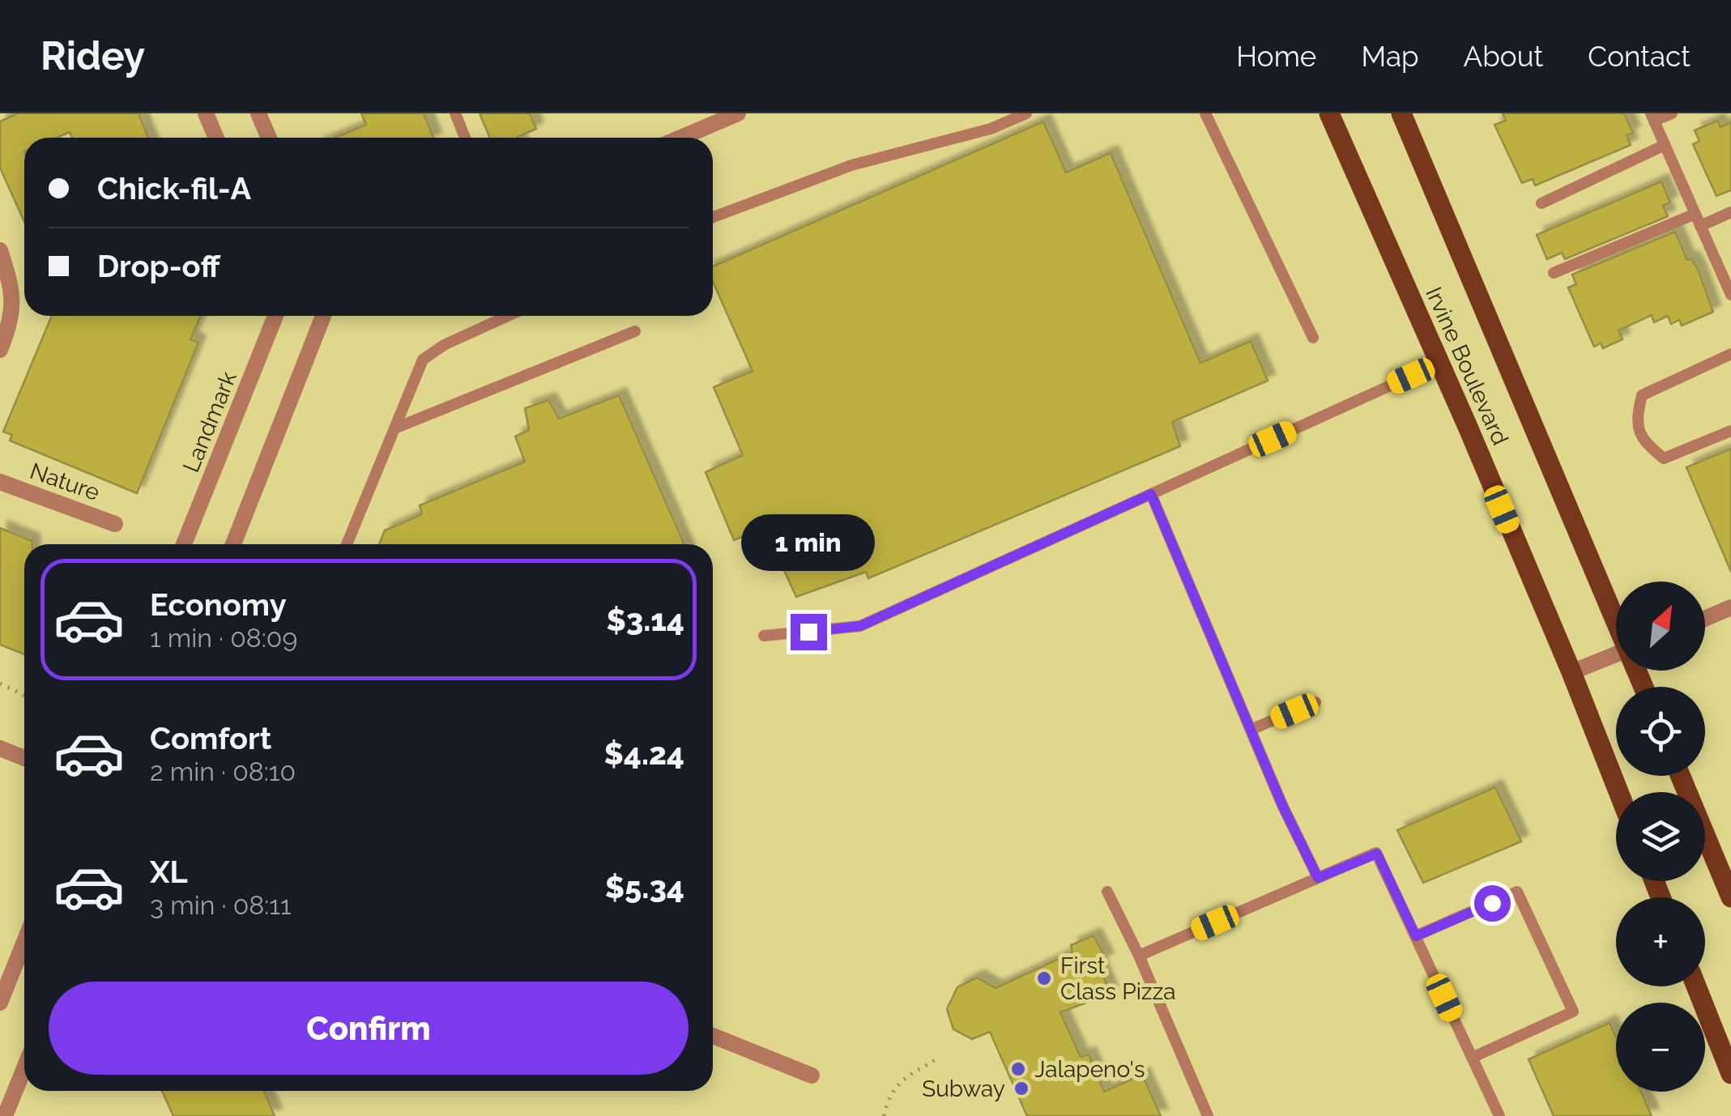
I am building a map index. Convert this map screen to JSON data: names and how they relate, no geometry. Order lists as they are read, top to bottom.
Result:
{
  "streets": {
    "main road": ["Irvine Boulevard"],
    "street": ["Landmark", "Nature"]
  },
  "places": ["First Class Pizza", "Jalapeno's", "Subway"],
  "north": "top right",
  "page": {
    "header": "Ridey",
    "nav": [
      "Home",
      "Map",
      "About",
      "Contact"
    ],
    "banner": ["Chick-fil-A", "Drop-off"],
    "bubble": "1 min",
    "list": [
      {
        "name": "Economy",
        "note": "1 min · 08:09",
        "value": "$3.14"
      },
      {
        "name": "Comfort",
        "note": "2 min · 08:10",
        "value": "$4.24"
      },
      {
        "name": "XL",
        "note": "3 min · 08:11",
        "value": "$5.34"
      }
    ],
    "map_buttons": ["+", "−"],
    "buttons": "Confirm"
  }
}
